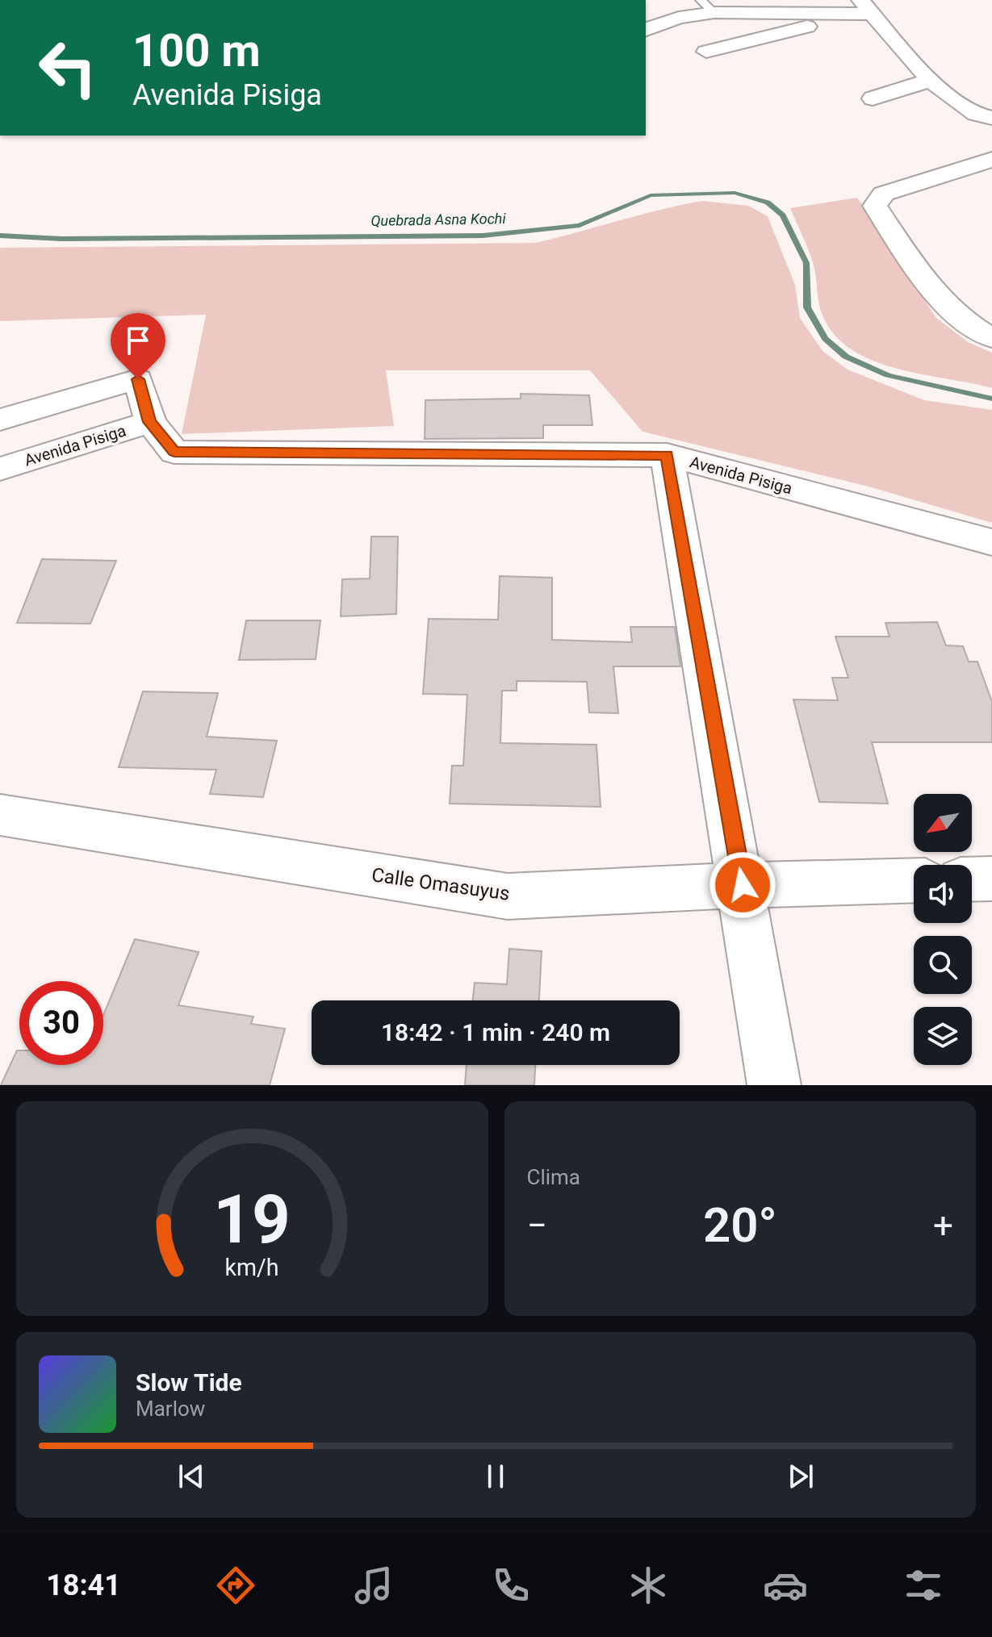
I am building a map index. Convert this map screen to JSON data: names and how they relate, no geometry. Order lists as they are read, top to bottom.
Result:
{
  "streets": {
    "street": ["Avenida Pisiga", "Calle Omasuyus"]
  },
  "water": ["Quebrada Asna Kochi"],
  "north": "bottom left",
  "page": {
    "turn": ["100 m", "Avenida Pisiga"],
    "limit": "30",
    "trip": "18:42 · 1 min · 240 m",
    "tile": "Clima",
    "heat": ["−", "20°", "+"],
    "song": ["Slow Tide", "Marlow"],
    "tabs": "18:41",
    "gauge": ["19", "km/h"]
  }
}
